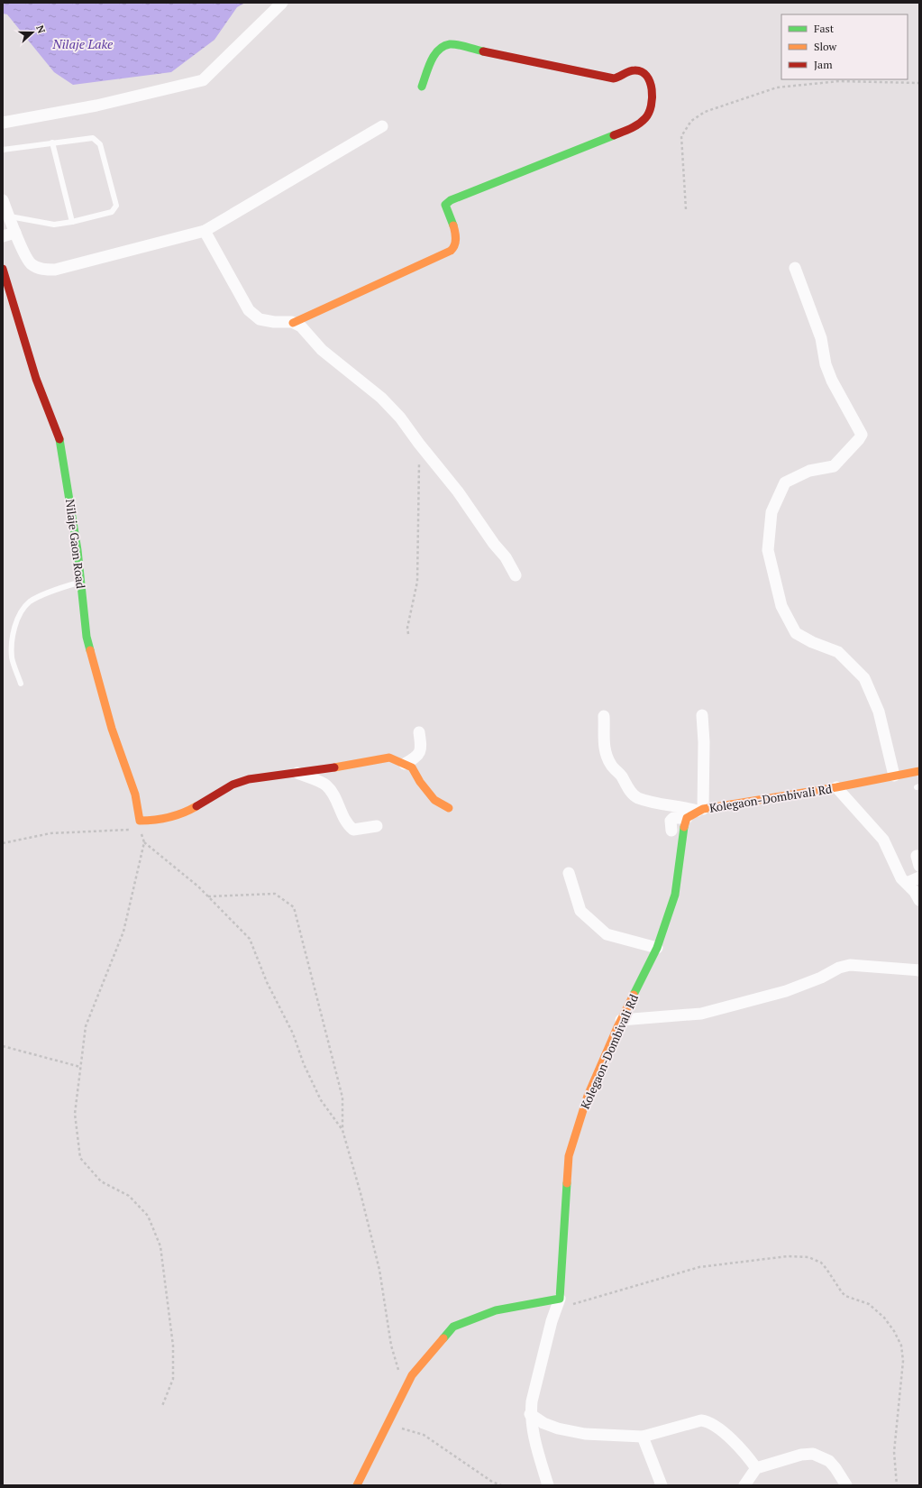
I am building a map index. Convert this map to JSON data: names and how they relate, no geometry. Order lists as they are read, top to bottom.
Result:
{
  "streets": {
    "street": ["Nilaje Gaon Road", "Kolegaon-Dombivali Rd"]
  },
  "water": ["Nilaje Lake"],
  "legend": ["Fast", "Slow", "Jam"],
  "north": "right"
}
